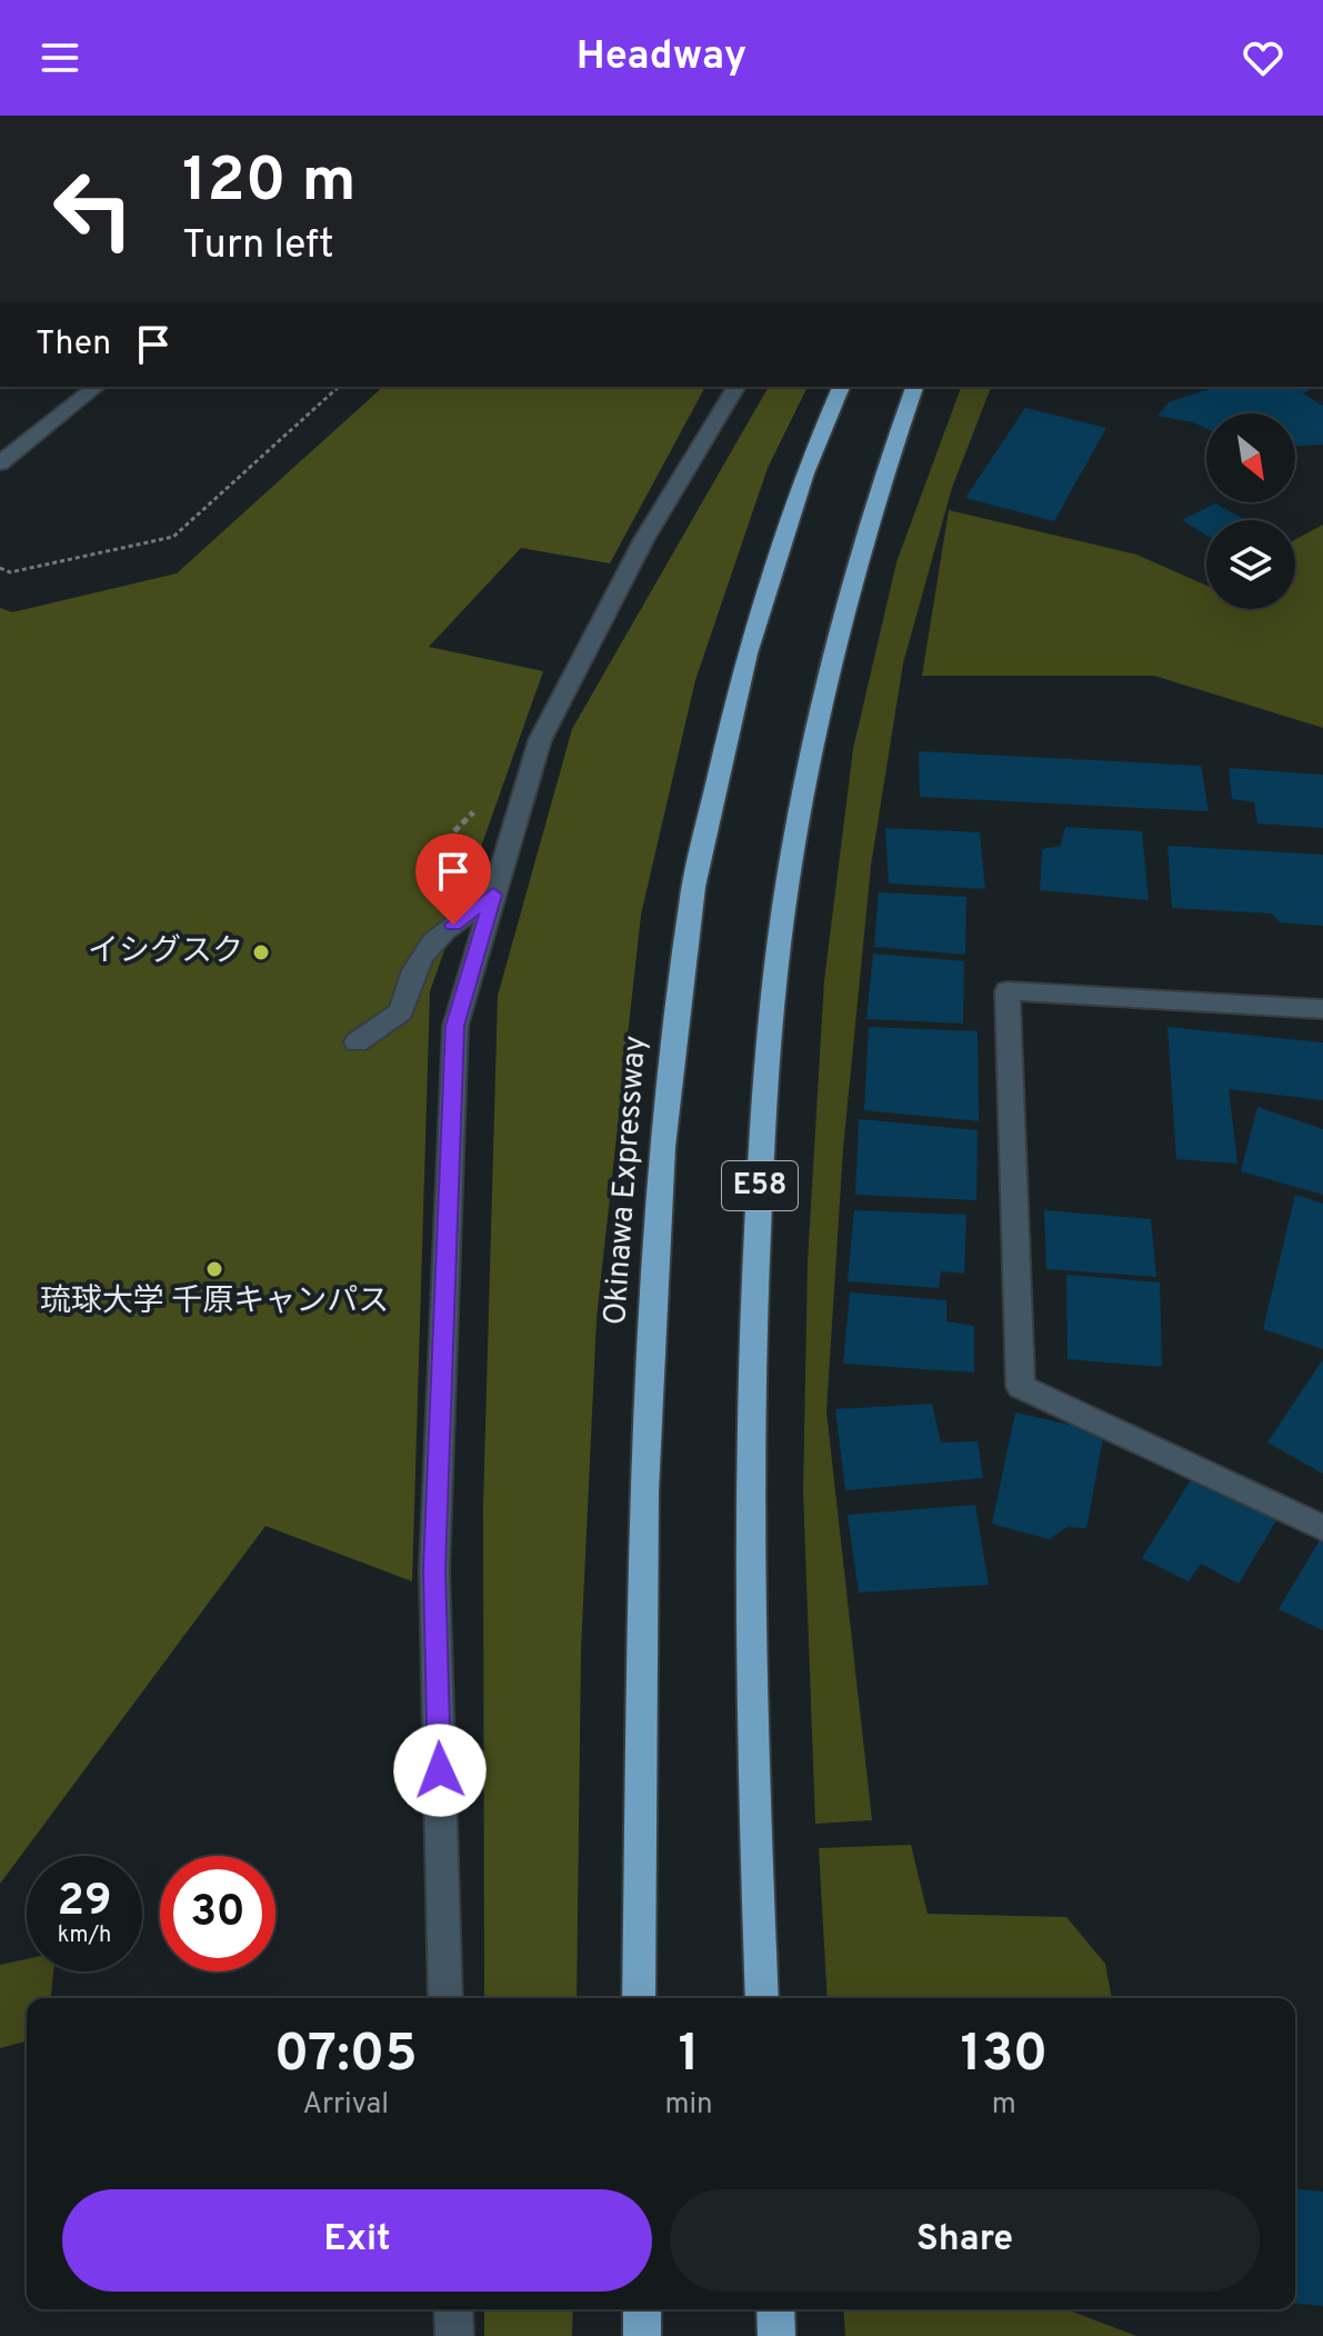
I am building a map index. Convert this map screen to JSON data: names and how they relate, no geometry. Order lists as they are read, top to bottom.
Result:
{
  "streets": {
    "highway": ["Okinawa Expressway", "E58"]
  },
  "places": ["イシグスク", "琉球大学 千原キャンパス"],
  "north": "bottom right",
  "page": {
    "header": "Headway",
    "turn": ["120 m", "Turn left"],
    "then": "Then",
    "speed": "29 km/h",
    "limit": "30",
    "eta": [
      "07:05",
      "Arrival",
      "1",
      "min",
      "130",
      "m"
    ],
    "buttons": ["Exit", "Share"]
  }
}
